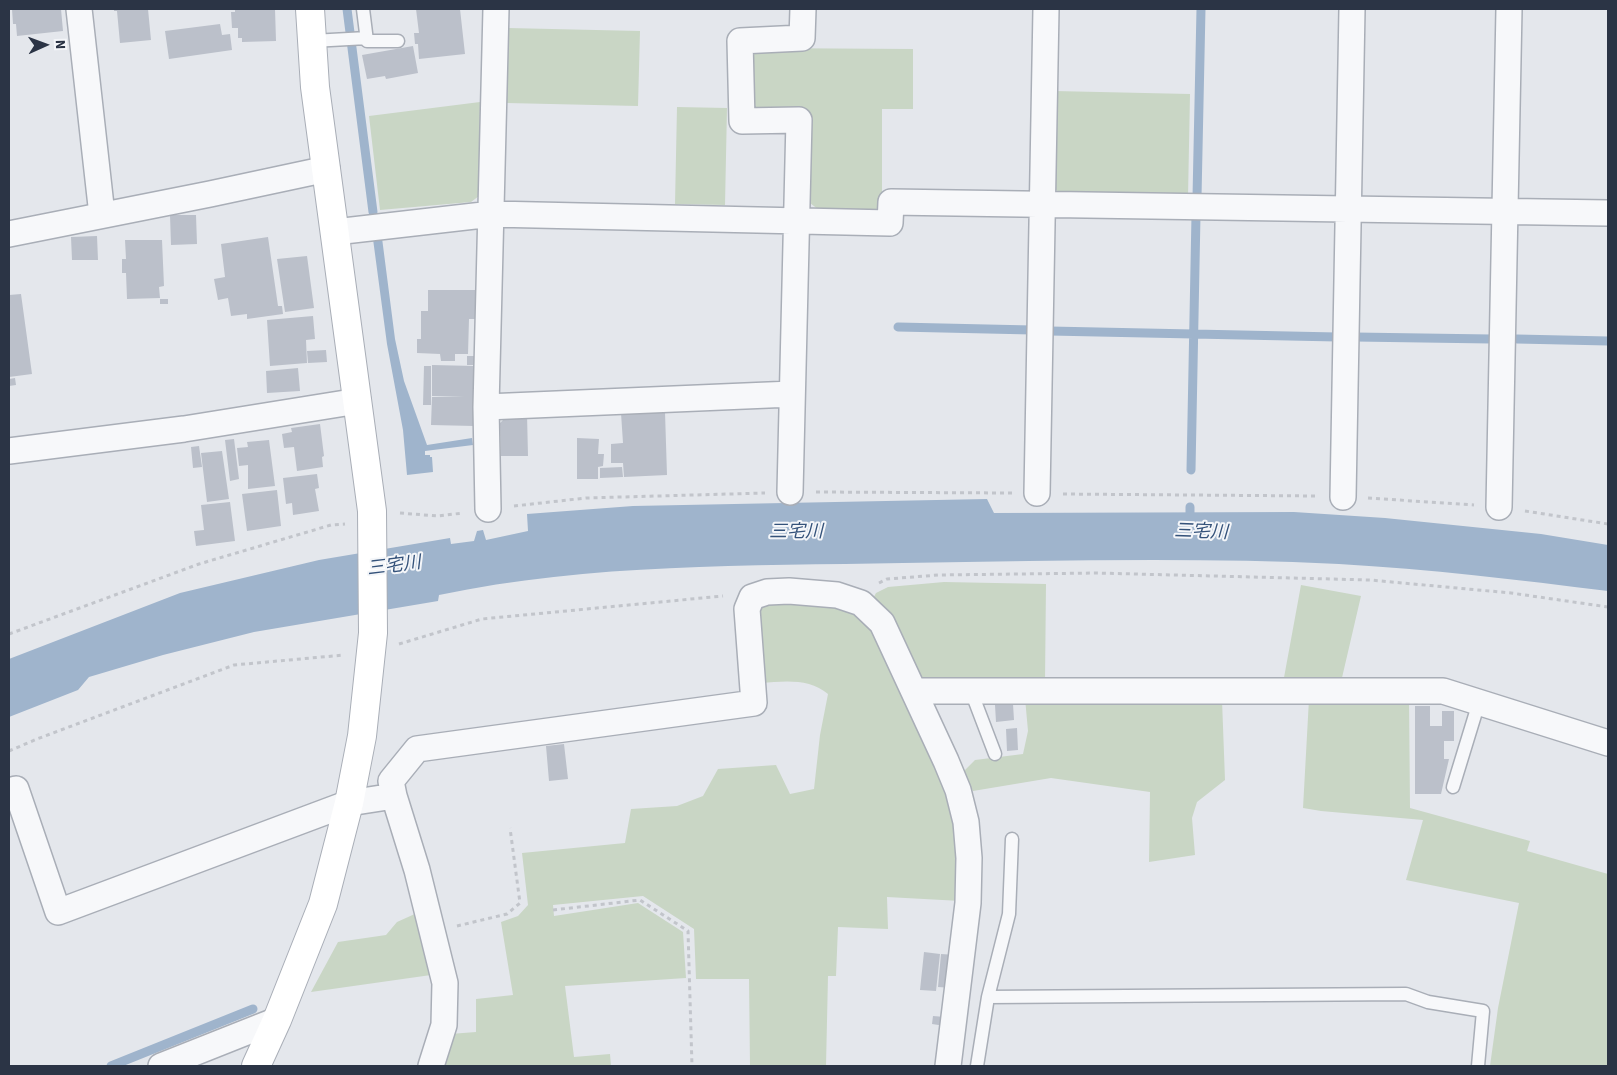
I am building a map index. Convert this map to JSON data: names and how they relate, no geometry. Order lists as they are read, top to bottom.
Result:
{
  "water": ["三宅川"],
  "north": "right"
}
